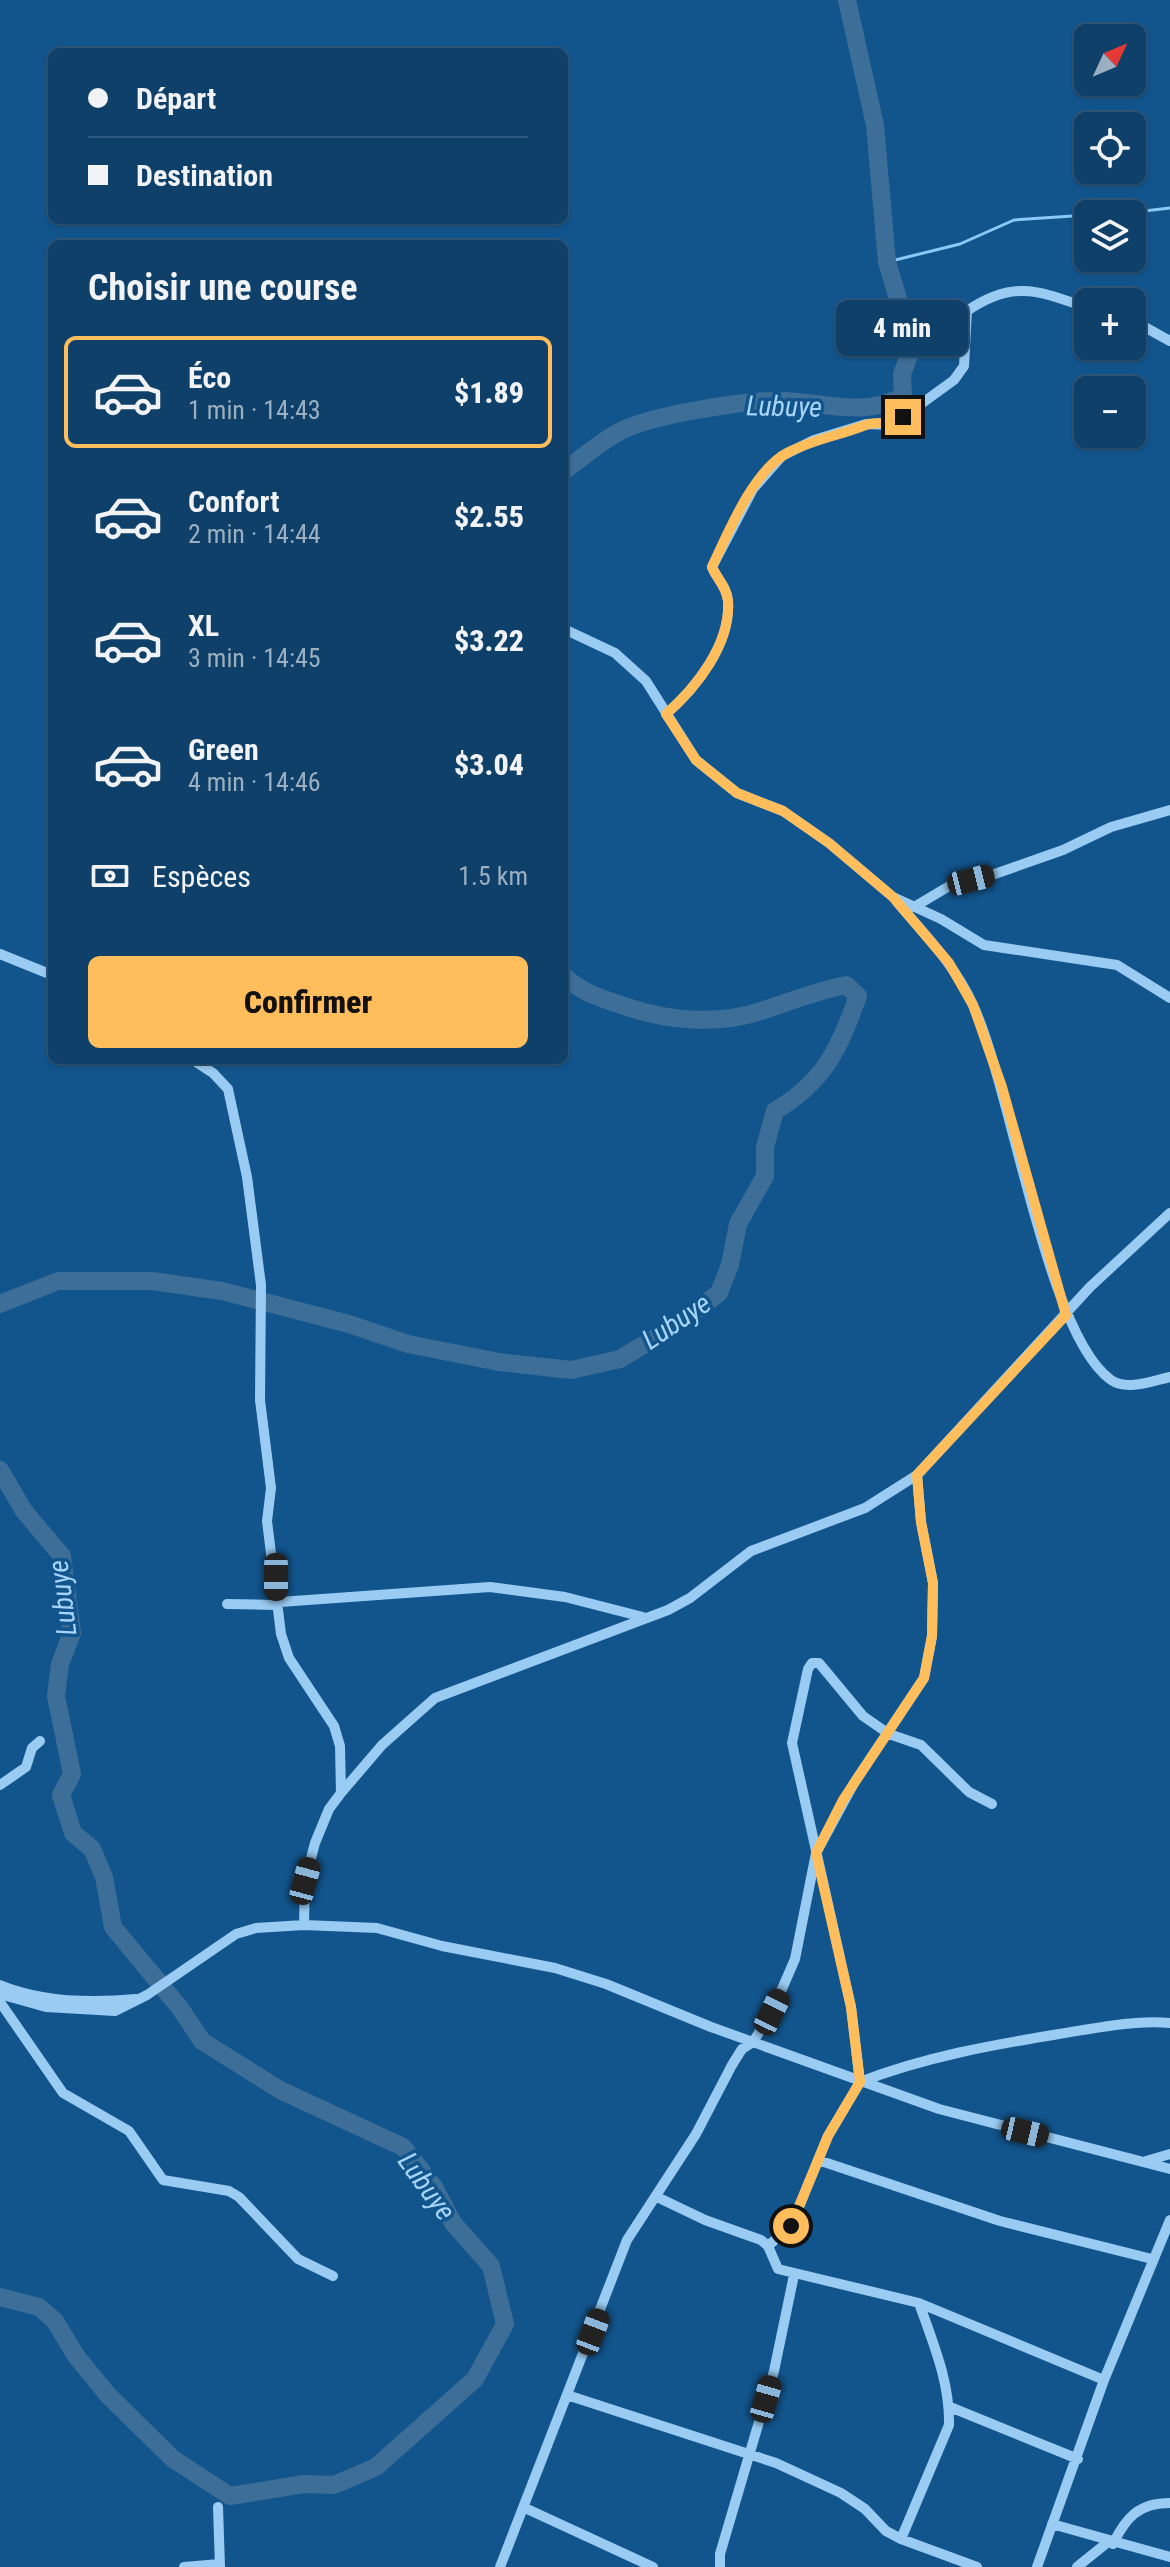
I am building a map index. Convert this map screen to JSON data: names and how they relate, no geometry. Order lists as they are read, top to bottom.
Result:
{
  "water": ["Lubuye"],
  "north": "top right",
  "page": {
    "map_buttons": ["+", "−"],
    "banner": ["Départ", "Destination"],
    "heading": "Choisir une course",
    "bubble": "4 min",
    "list": [
      {
        "name": "Éco",
        "note": "1 min · 14:43",
        "value": "$1.89"
      },
      {
        "name": "Confort",
        "note": "2 min · 14:44",
        "value": "$2.55"
      },
      {
        "name": "XL",
        "note": "3 min · 14:45",
        "value": "$3.22"
      },
      {
        "name": "Green",
        "note": "4 min · 14:46",
        "value": "$3.04"
      }
    ],
    "pay": ["Espèces", "1.5 km"],
    "buttons": "Confirmer"
  }
}
